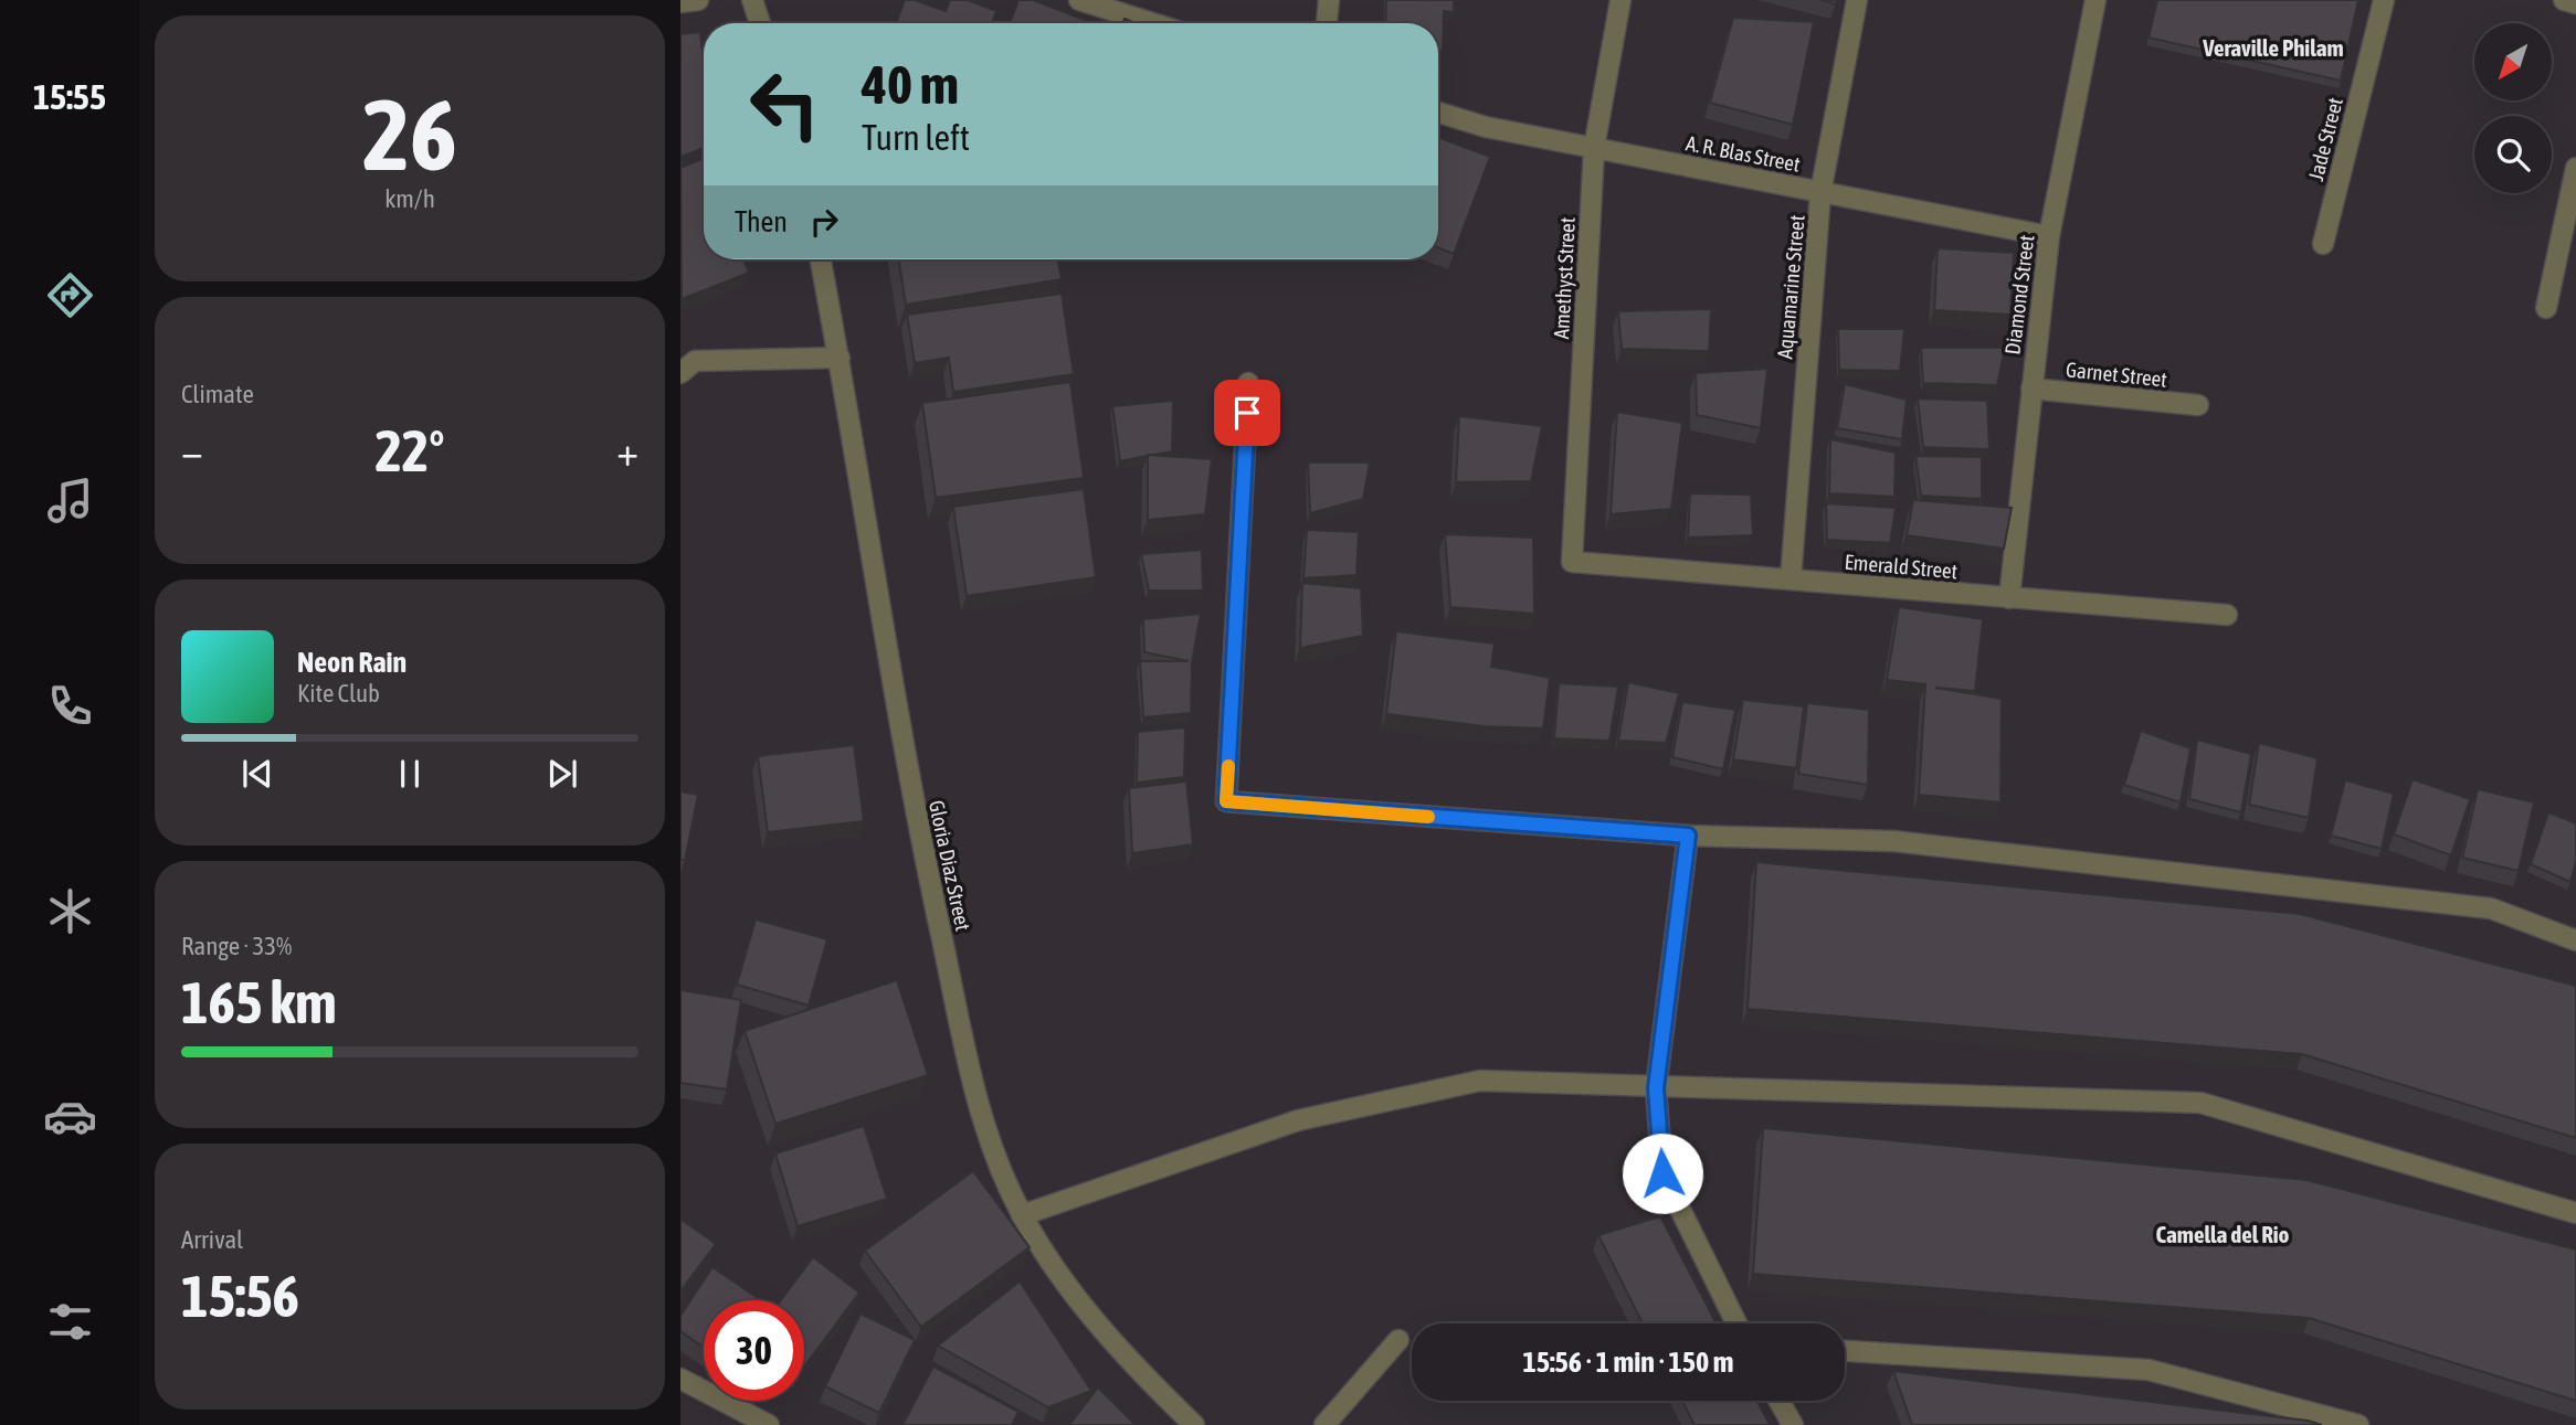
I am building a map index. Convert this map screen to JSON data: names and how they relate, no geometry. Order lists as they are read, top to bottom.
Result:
{
  "streets": {
    "street": [
      "Jade Street",
      "A. R. Blas Street",
      "Amethyst Street",
      "Aquamarine Street",
      "Diamond Street",
      "Garnet Street",
      "Emerald Street",
      "Gloria Diaz Street"
    ]
  },
  "crossings": [
    ["A. R. Blas Street", "Amethyst Street"],
    ["A. R. Blas Street", "Aquamarine Street"],
    ["A. R. Blas Street", "Diamond Street"],
    ["Amethyst Street", "Emerald Street"],
    ["Aquamarine Street", "Emerald Street"],
    ["Diamond Street", "Garnet Street"],
    ["Diamond Street", "Emerald Street"]
  ],
  "districts": ["Veraville Philam", "Camella del Rio"],
  "north": "bottom left",
  "page": {
    "tabs": "15:55",
    "tile": [
      ["26", "km/h"],
      "Climate",
      ["Range · 33%", "165 km"],
      ["Arrival", "15:56"]
    ],
    "turn": ["40 m", "Turn left"],
    "then": "Then",
    "heat": ["−", "22°", "+"],
    "song": ["Neon Rain", "Kite Club"],
    "limit": "30",
    "trip": "15:56 · 1 min · 150 m"
  }
}
